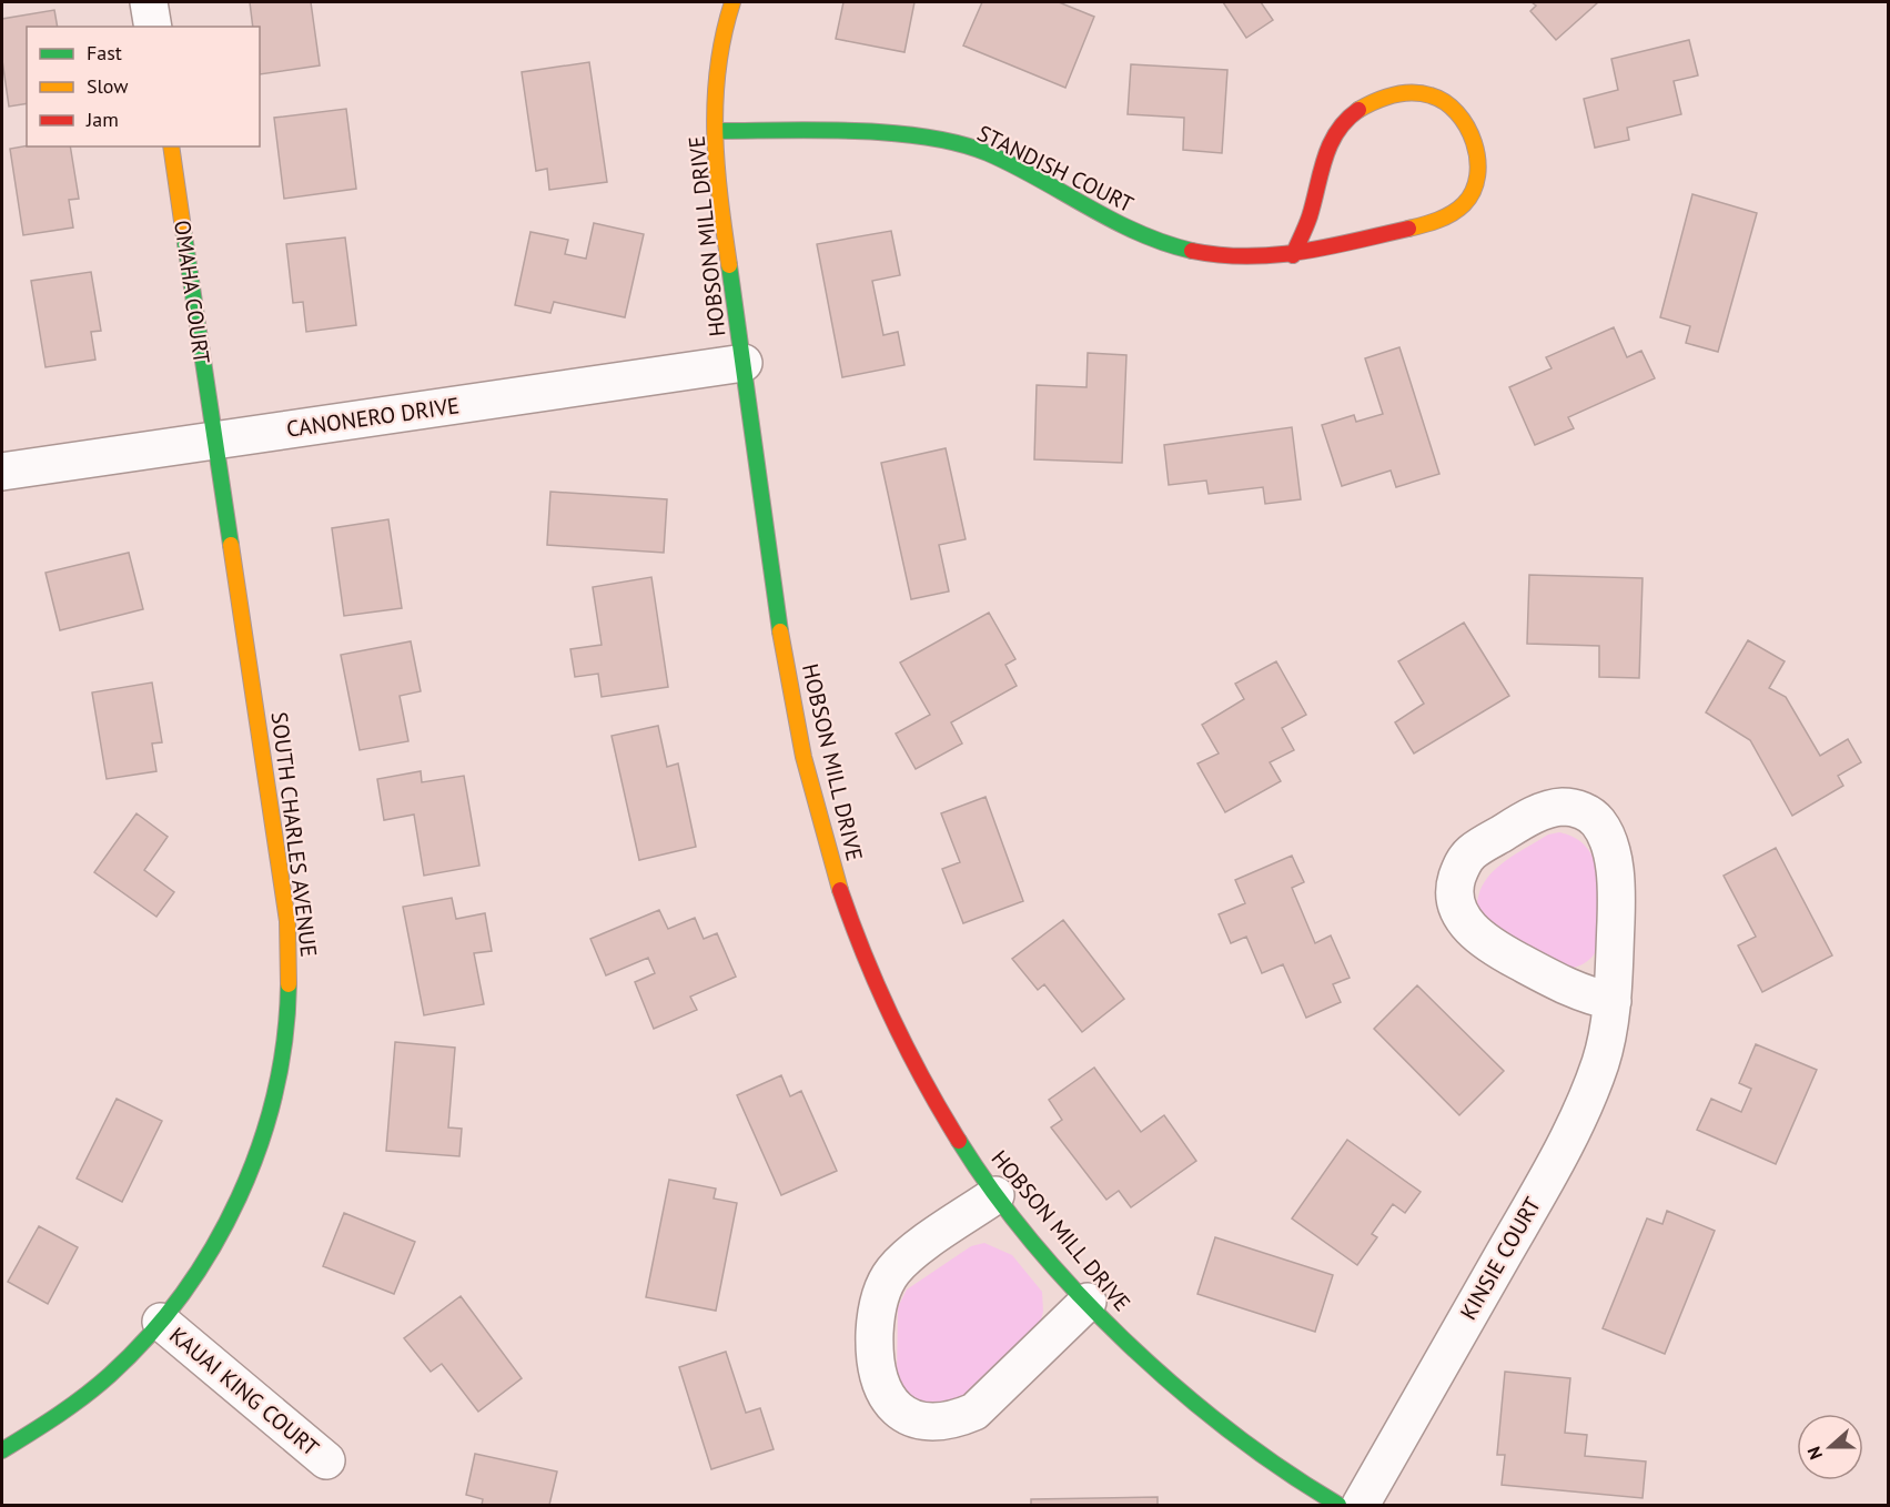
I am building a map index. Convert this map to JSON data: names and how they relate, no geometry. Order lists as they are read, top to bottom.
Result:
{
  "streets": {
    "street": [
      "STANDISH COURT",
      "HOBSON MILL DRIVE",
      "OMAHA COURT",
      "CANONERO DRIVE",
      "SOUTH CHARLES AVENUE",
      "KINSIE COURT",
      "KAUAI KING COURT"
    ]
  },
  "crossings": [
    ["STANDISH COURT", "HOBSON MILL DRIVE"],
    ["HOBSON MILL DRIVE", "CANONERO DRIVE"],
    ["OMAHA COURT", "CANONERO DRIVE"],
    ["OMAHA COURT", "SOUTH CHARLES AVENUE"],
    ["CANONERO DRIVE", "SOUTH CHARLES AVENUE"],
    ["SOUTH CHARLES AVENUE", "KAUAI KING COURT"]
  ],
  "legend": ["Fast", "Slow", "Jam"],
  "north": "left"
}
